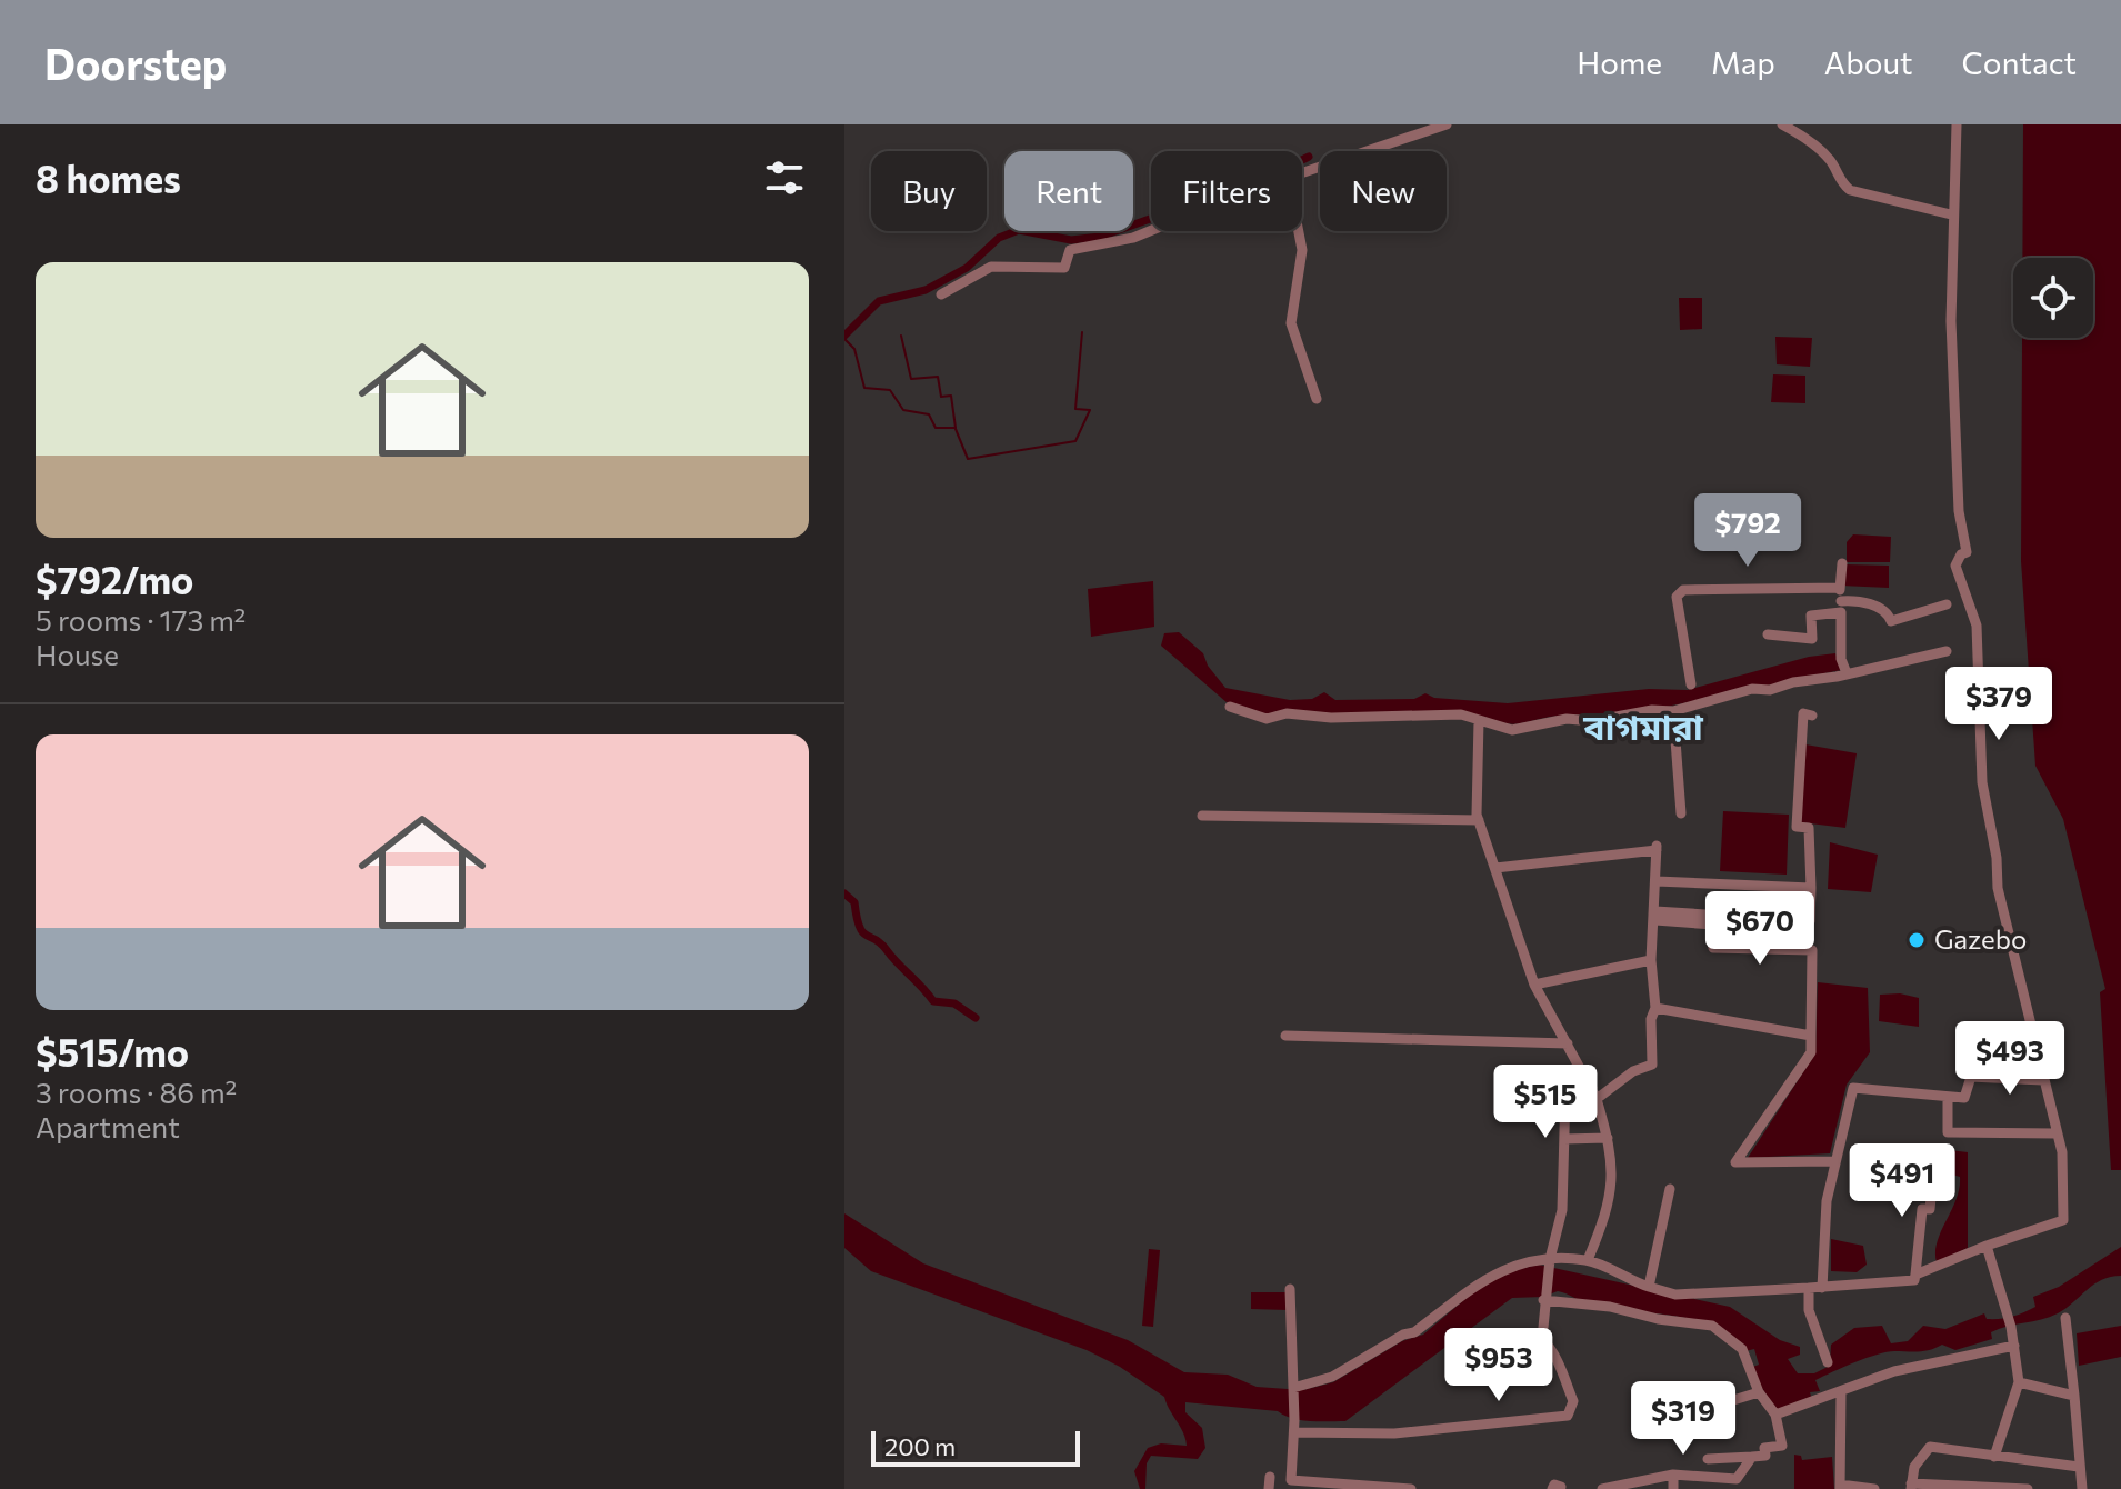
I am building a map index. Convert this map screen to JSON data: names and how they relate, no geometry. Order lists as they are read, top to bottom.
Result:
{
  "districts": ["বাগমারা"],
  "places": ["Gazebo"],
  "scale_bar": "200 m",
  "page": {
    "header": "Doorstep",
    "nav": [
      "Home",
      "Map",
      "About",
      "Contact"
    ],
    "heading": "8 homes",
    "chip": [
      "Buy",
      "Rent",
      "Filters",
      "New"
    ],
    "list": [
      {
        "name": "$792/mo",
        "note": "5 rooms · 173 m² · House"
      },
      {
        "name": "$515/mo",
        "note": "3 rooms · 86 m² · Apartment"
      }
    ],
    "price": [
      "$792",
      "$379",
      "$670",
      "$493",
      "$515",
      "$491",
      "$953",
      "$319"
    ],
    "scale": "200 m"
  }
}
